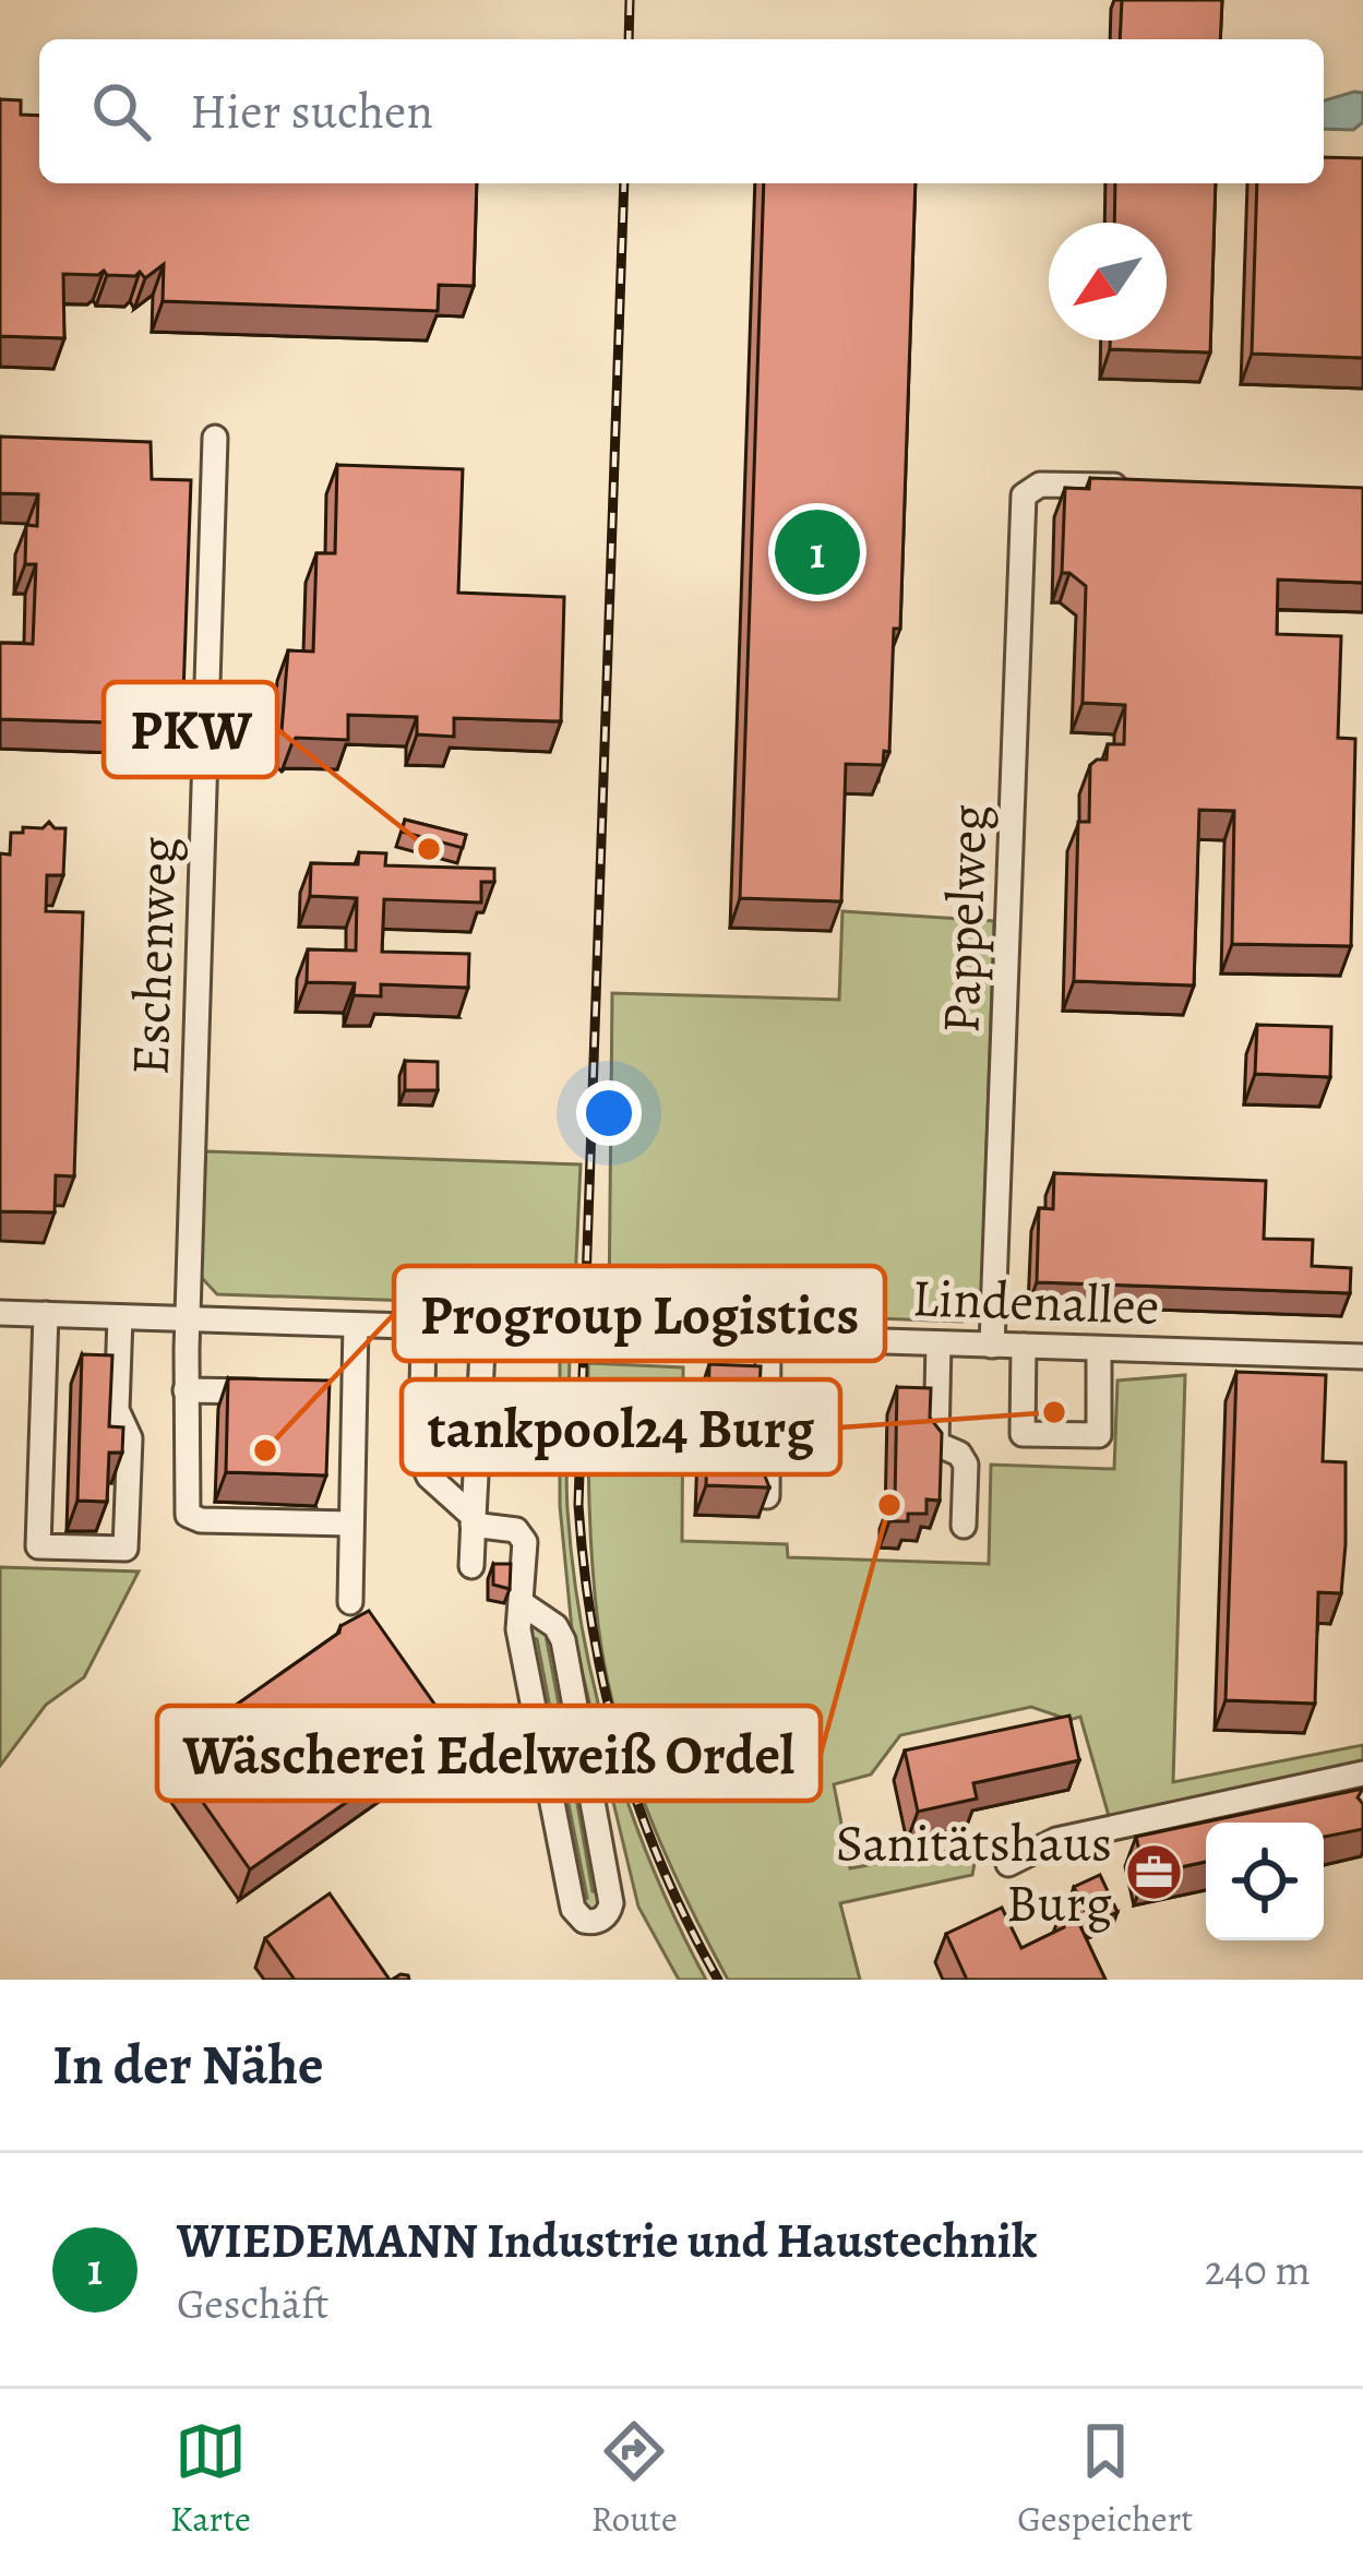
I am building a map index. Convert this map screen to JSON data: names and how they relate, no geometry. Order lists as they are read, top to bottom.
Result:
{
  "streets": {
    "street": ["Pappelweg", "Eschenweg", "Lindenallee"]
  },
  "crossings": [
    ["Pappelweg", "Lindenallee"],
    ["Eschenweg", "Lindenallee"]
  ],
  "places": {
    "other": [
      "PKW",
      "tankpool24 Burg",
      "Progroup Logistics",
      "Wäscherei Edelweiß Ordel"
    ],
    "office": ["Sanitätshaus Burg"]
  },
  "north": "bottom left",
  "page": {
    "search": "Hier suchen",
    "pins": "1",
    "heading": "In der Nähe",
    "list": [
      {
        "mark": "1",
        "name": "WIEDEMANN Industrie und Haustechnik",
        "note": "Geschäft",
        "value": "240 m"
      }
    ],
    "nav": ["Karte", "Route", "Gespeichert"]
  }
}
